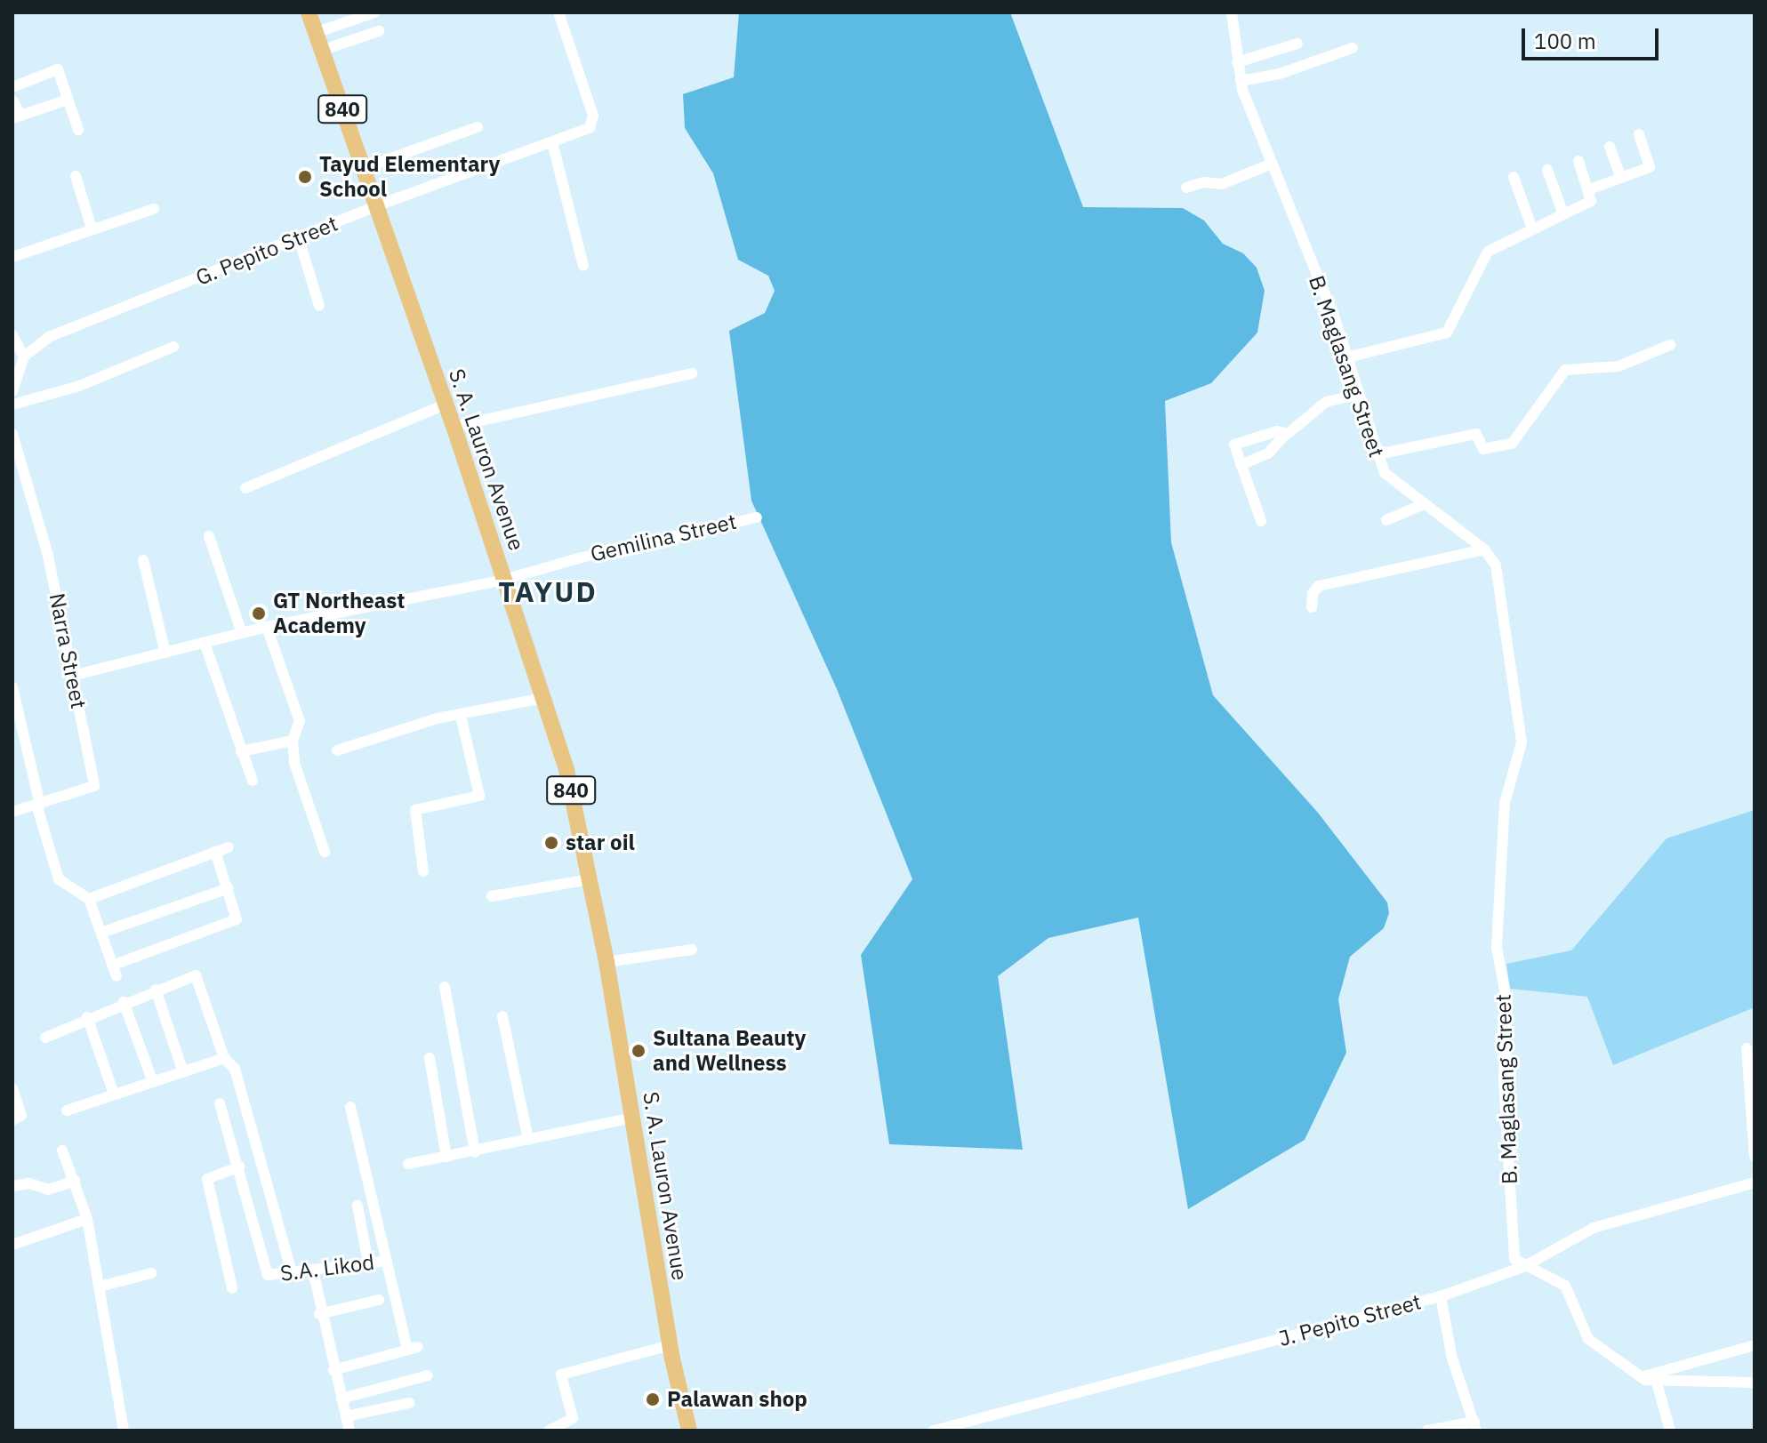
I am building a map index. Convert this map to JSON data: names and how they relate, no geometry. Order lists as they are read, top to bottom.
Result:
{
  "streets": {
    "highway": ["840", "S. A. Lauron Avenue"],
    "street": [
      "G. Pepito Street",
      "B. Maglasang Street",
      "Gemilina Street",
      "Narra Street",
      "S.A. Likod",
      "J. Pepito Street"
    ]
  },
  "crossings": [
    ["G. Pepito Street", "S. A. Lauron Avenue"],
    ["B. Maglasang Street", "J. Pepito Street"],
    ["S. A. Lauron Avenue", "Gemilina Street"],
    ["Gemilina Street", "Narra Street"]
  ],
  "districts": ["TAYUD"],
  "places": [
    "Tayud Elementary School",
    "GT Northeast Academy",
    "star oil",
    "Sultana Beauty and Wellness",
    "Palawan shop"
  ],
  "scale_bar": "100 m"
}
